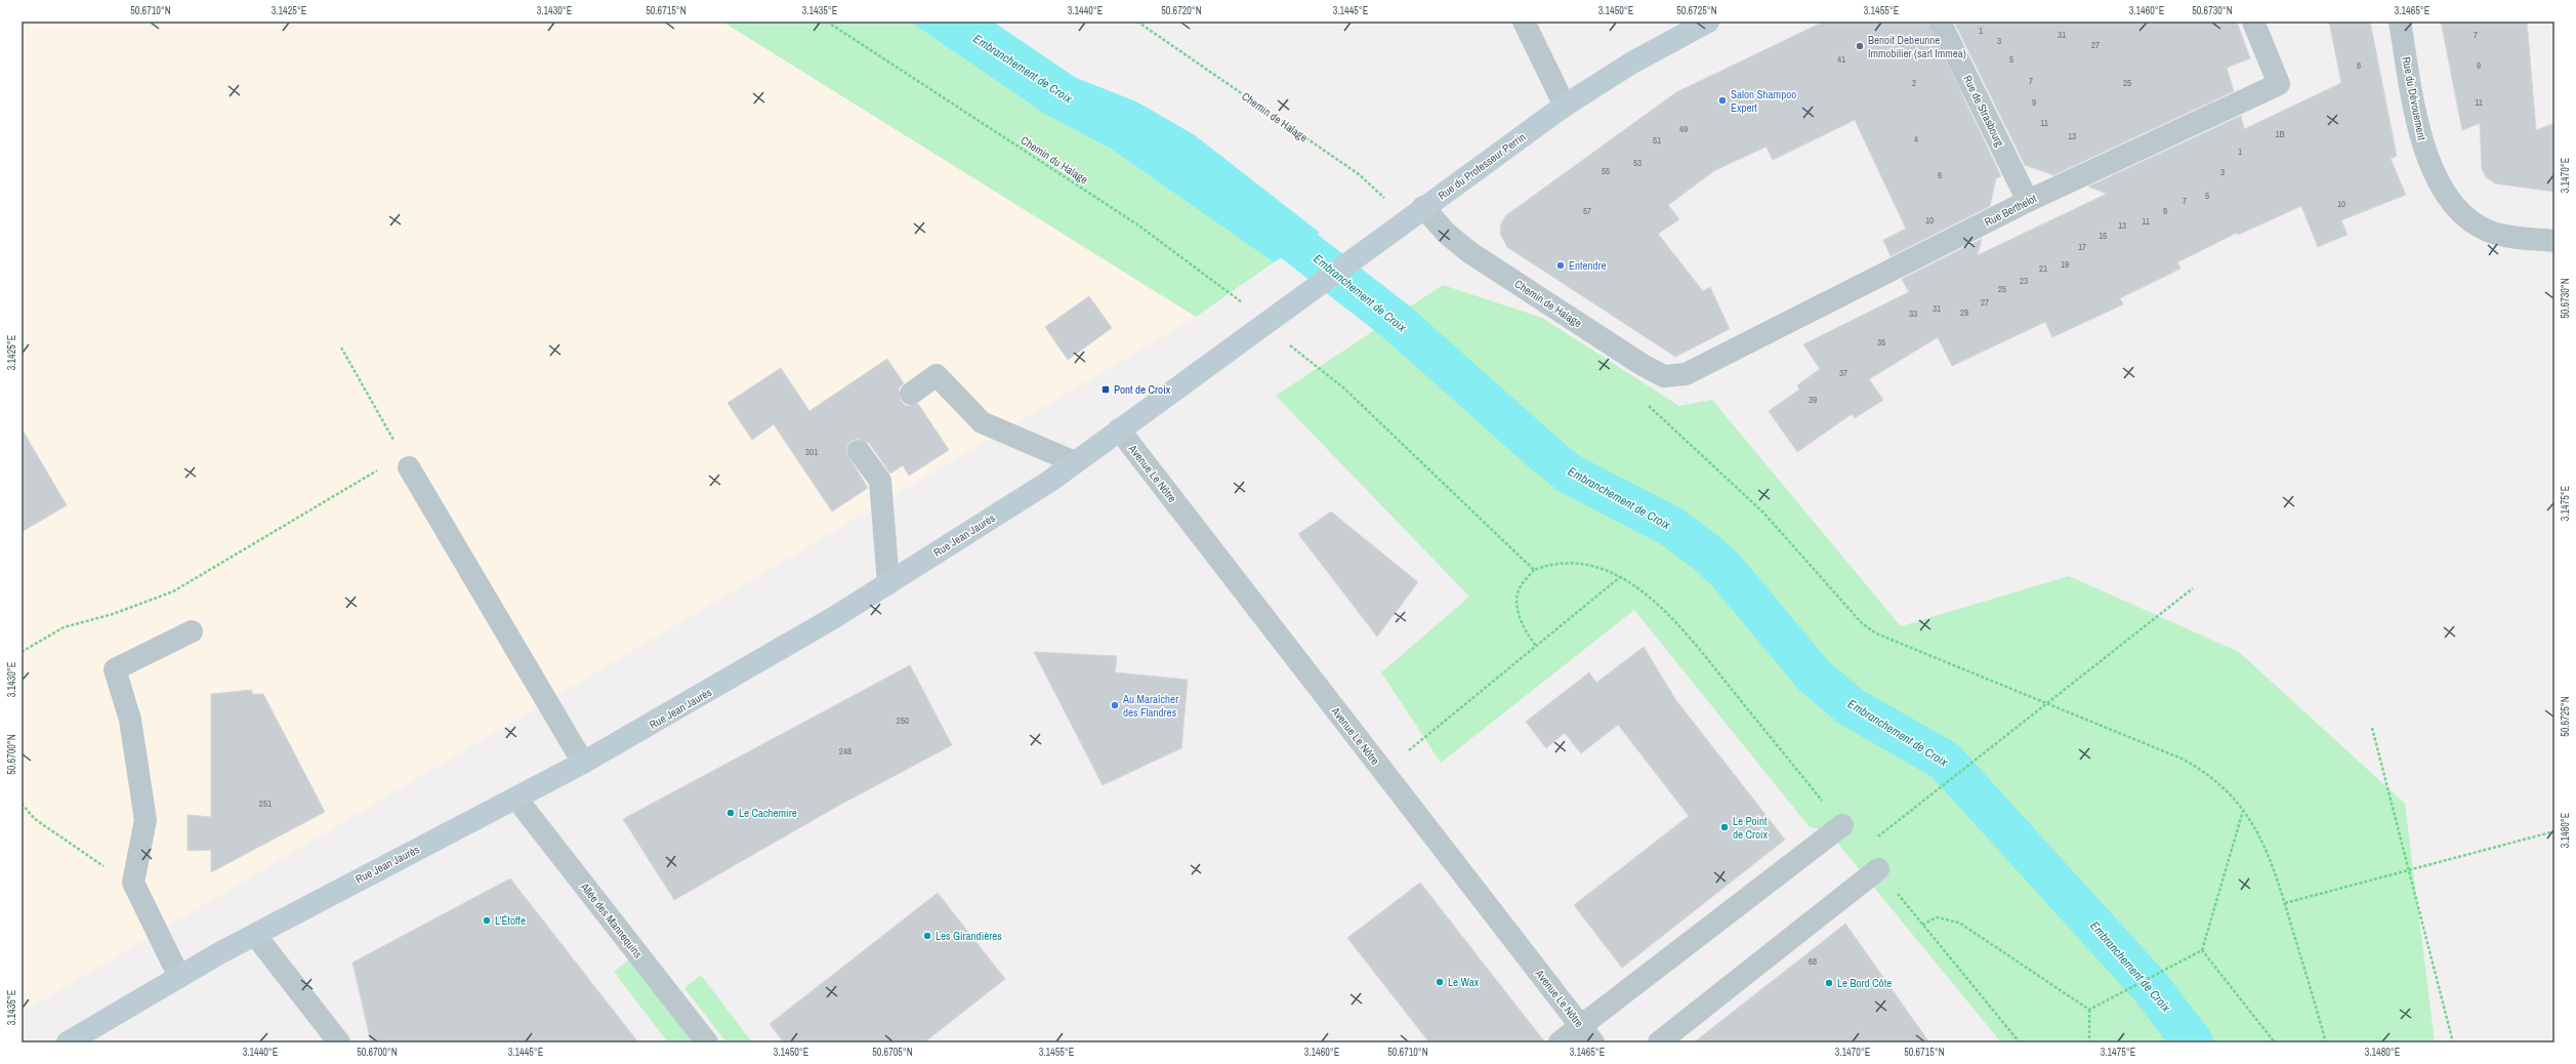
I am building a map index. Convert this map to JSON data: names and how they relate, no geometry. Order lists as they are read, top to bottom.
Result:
{
  "streets": {
    "main road": ["Rue du Professeur Perrin", "Rue Jean Jaurès"],
    "street": [
      "Rue du Dévouement",
      "Rue de Strasbourg",
      "Chemin de Halage",
      "Rue Berthelot",
      "Avenue Le Nôtre",
      "Allée des Mannequins"
    ],
    "path": ["Chemin du Halage"]
  },
  "crossings": [
    ["Rue de Strasbourg", "Rue Berthelot"],
    ["Chemin de Halage", "Rue du Professeur Perrin"],
    ["Chemin de Halage", "Rue Berthelot"],
    ["Chemin du Halage", "Rue du Professeur Perrin"],
    ["Chemin du Halage", "Rue Jean Jaurès"],
    ["Rue du Professeur Perrin", "Rue Jean Jaurès"],
    ["Avenue Le Nôtre", "Rue Jean Jaurès"],
    ["Rue Jean Jaurès", "Allée des Mannequins"]
  ],
  "water": ["Embranchement de Croix"],
  "places": {
    "other": [
      "Benoit Debeunne Immobilier (sarl Immea)",
      "Salon Shampoo Expert",
      "Entendre",
      "Au Maraîcher des Flandres",
      "Le Cachemire",
      "Le Point de Croix",
      "L’Étoffe",
      "Les Girandières",
      "Le Wax",
      "Le Bord Côte"
    ],
    "transit": ["Pont de Croix"]
  },
  "house_numbers": [
    "1",
    "31",
    "7",
    "3",
    "27",
    "41",
    "5",
    "8",
    "9",
    "7",
    "2",
    "25",
    "9",
    "11",
    "11",
    "49",
    "1B",
    "13",
    "4",
    "51",
    "1",
    "53",
    "55",
    "3",
    "6",
    "5",
    "7",
    "10",
    "57",
    "9",
    "10",
    "11",
    "13",
    "15",
    "17",
    "19",
    "21",
    "23",
    "25",
    "27",
    "31",
    "29",
    "33",
    "35",
    "37",
    "39",
    "301",
    "250",
    "248",
    "251",
    "68"
  ],
  "coordinates": [
    "50.6710°N",
    "3.1425°E",
    "3.1430°E",
    "50.6715°N",
    "3.1435°E",
    "3.1440°E",
    "50.6720°N",
    "3.1445°E",
    "3.1450°E",
    "50.6725°N",
    "3.1455°E",
    "3.1460°E",
    "50.6730°N",
    "3.1465°E",
    "3.1470°E",
    "3.1475°E",
    "50.6700°N",
    "3.1480°E",
    "50.6705°N"
  ]
}
